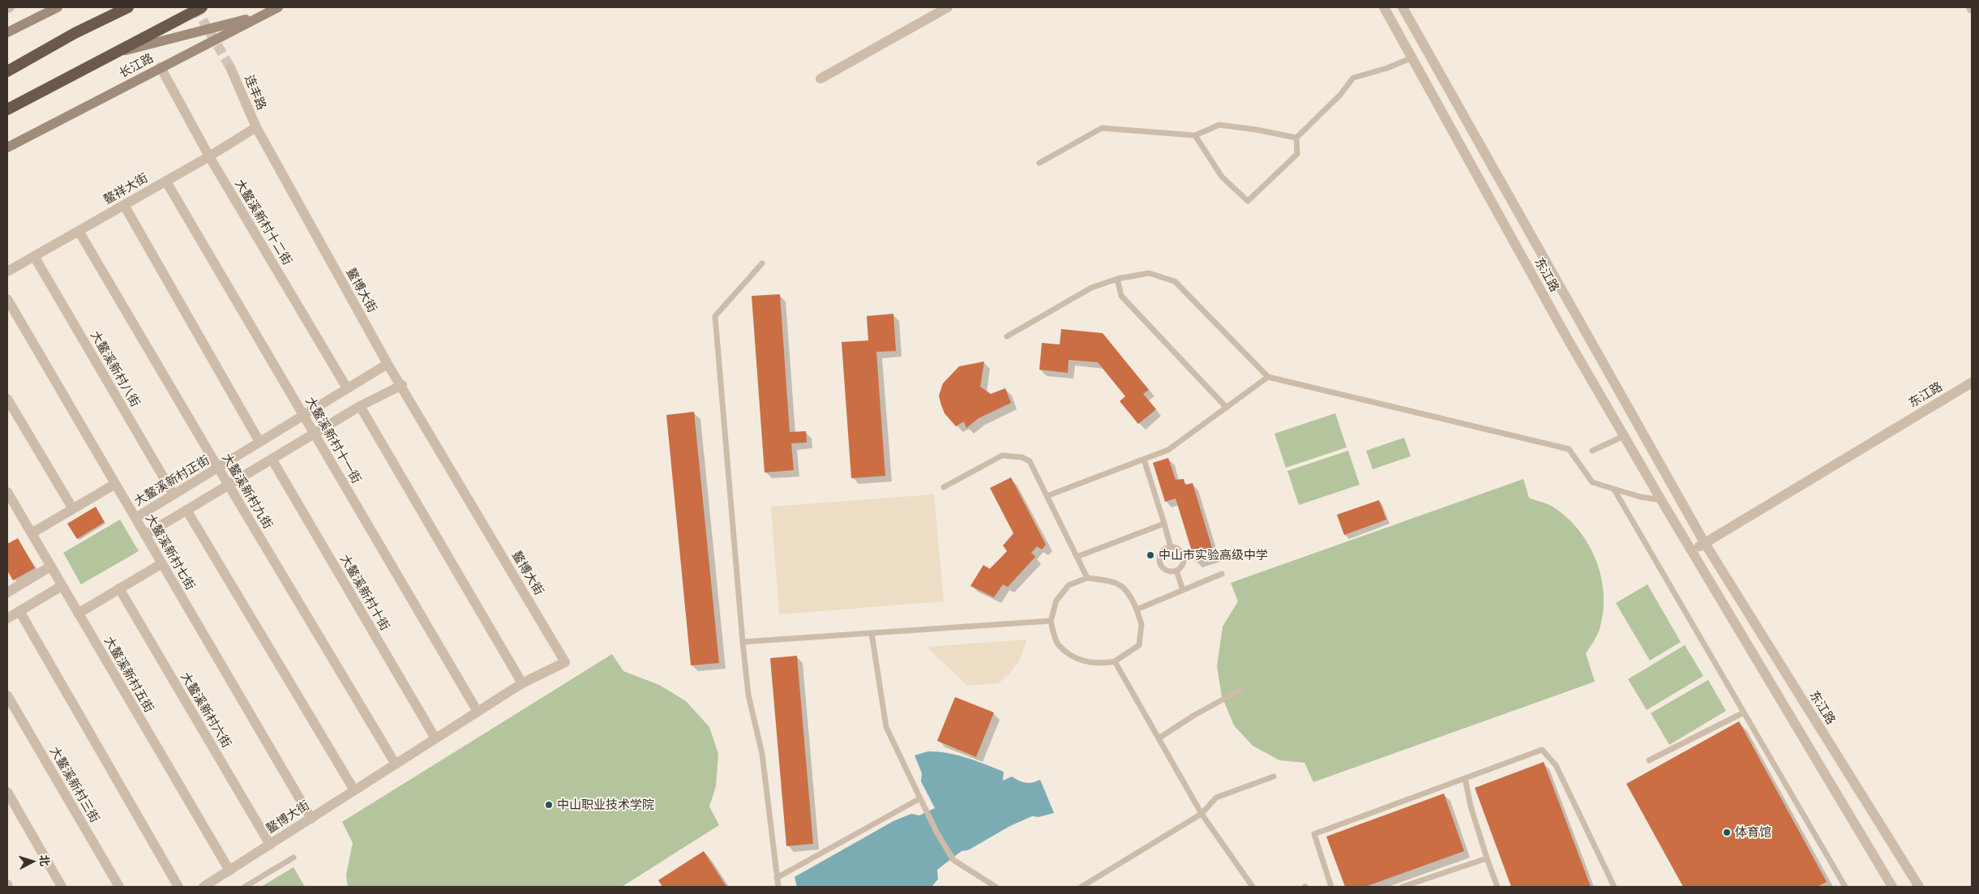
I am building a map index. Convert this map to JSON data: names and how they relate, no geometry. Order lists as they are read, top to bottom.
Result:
{
  "streets": {
    "highway": ["长江路"],
    "street": [
      "连丰路",
      "鳌祥大街",
      "大鳌溪新村十二街",
      "东江路",
      "鳌博大街",
      "大鳌溪新村八街",
      "大鳌溪新村十一街",
      "大鳌溪新村正街",
      "大鳌溪新村九街",
      "大鳌溪新村七街",
      "大鳌溪新村十街",
      "大鳌溪新村五街",
      "大鳌溪新村六街",
      "大鳌溪新村三街"
    ]
  },
  "crossings": [
    ["长江路", "大鳌溪新村十二街"],
    ["连丰路", "鳌祥大街"],
    ["连丰路", "鳌博大街"],
    ["鳌祥大街", "大鳌溪新村十二街"],
    ["鳌祥大街", "鳌博大街"],
    ["鳌祥大街", "大鳌溪新村八街"],
    ["鳌祥大街", "大鳌溪新村十一街"],
    ["鳌祥大街", "大鳌溪新村九街"],
    ["大鳌溪新村十二街", "大鳌溪新村正街"],
    ["鳌博大街", "大鳌溪新村十一街"],
    ["鳌博大街", "大鳌溪新村正街"],
    ["鳌博大街", "大鳌溪新村九街"],
    ["鳌博大街", "大鳌溪新村七街"],
    ["鳌博大街", "大鳌溪新村十街"],
    ["鳌博大街", "大鳌溪新村五街"],
    ["鳌博大街", "大鳌溪新村六街"],
    ["大鳌溪新村八街", "大鳌溪新村正街"],
    ["大鳌溪新村十一街", "大鳌溪新村正街"],
    ["大鳌溪新村正街", "大鳌溪新村九街"],
    ["大鳌溪新村正街", "大鳌溪新村七街"]
  ],
  "places": ["中山市实验高级中学", "中山职业技术学院", "体育馆"],
  "north": "right"
}
